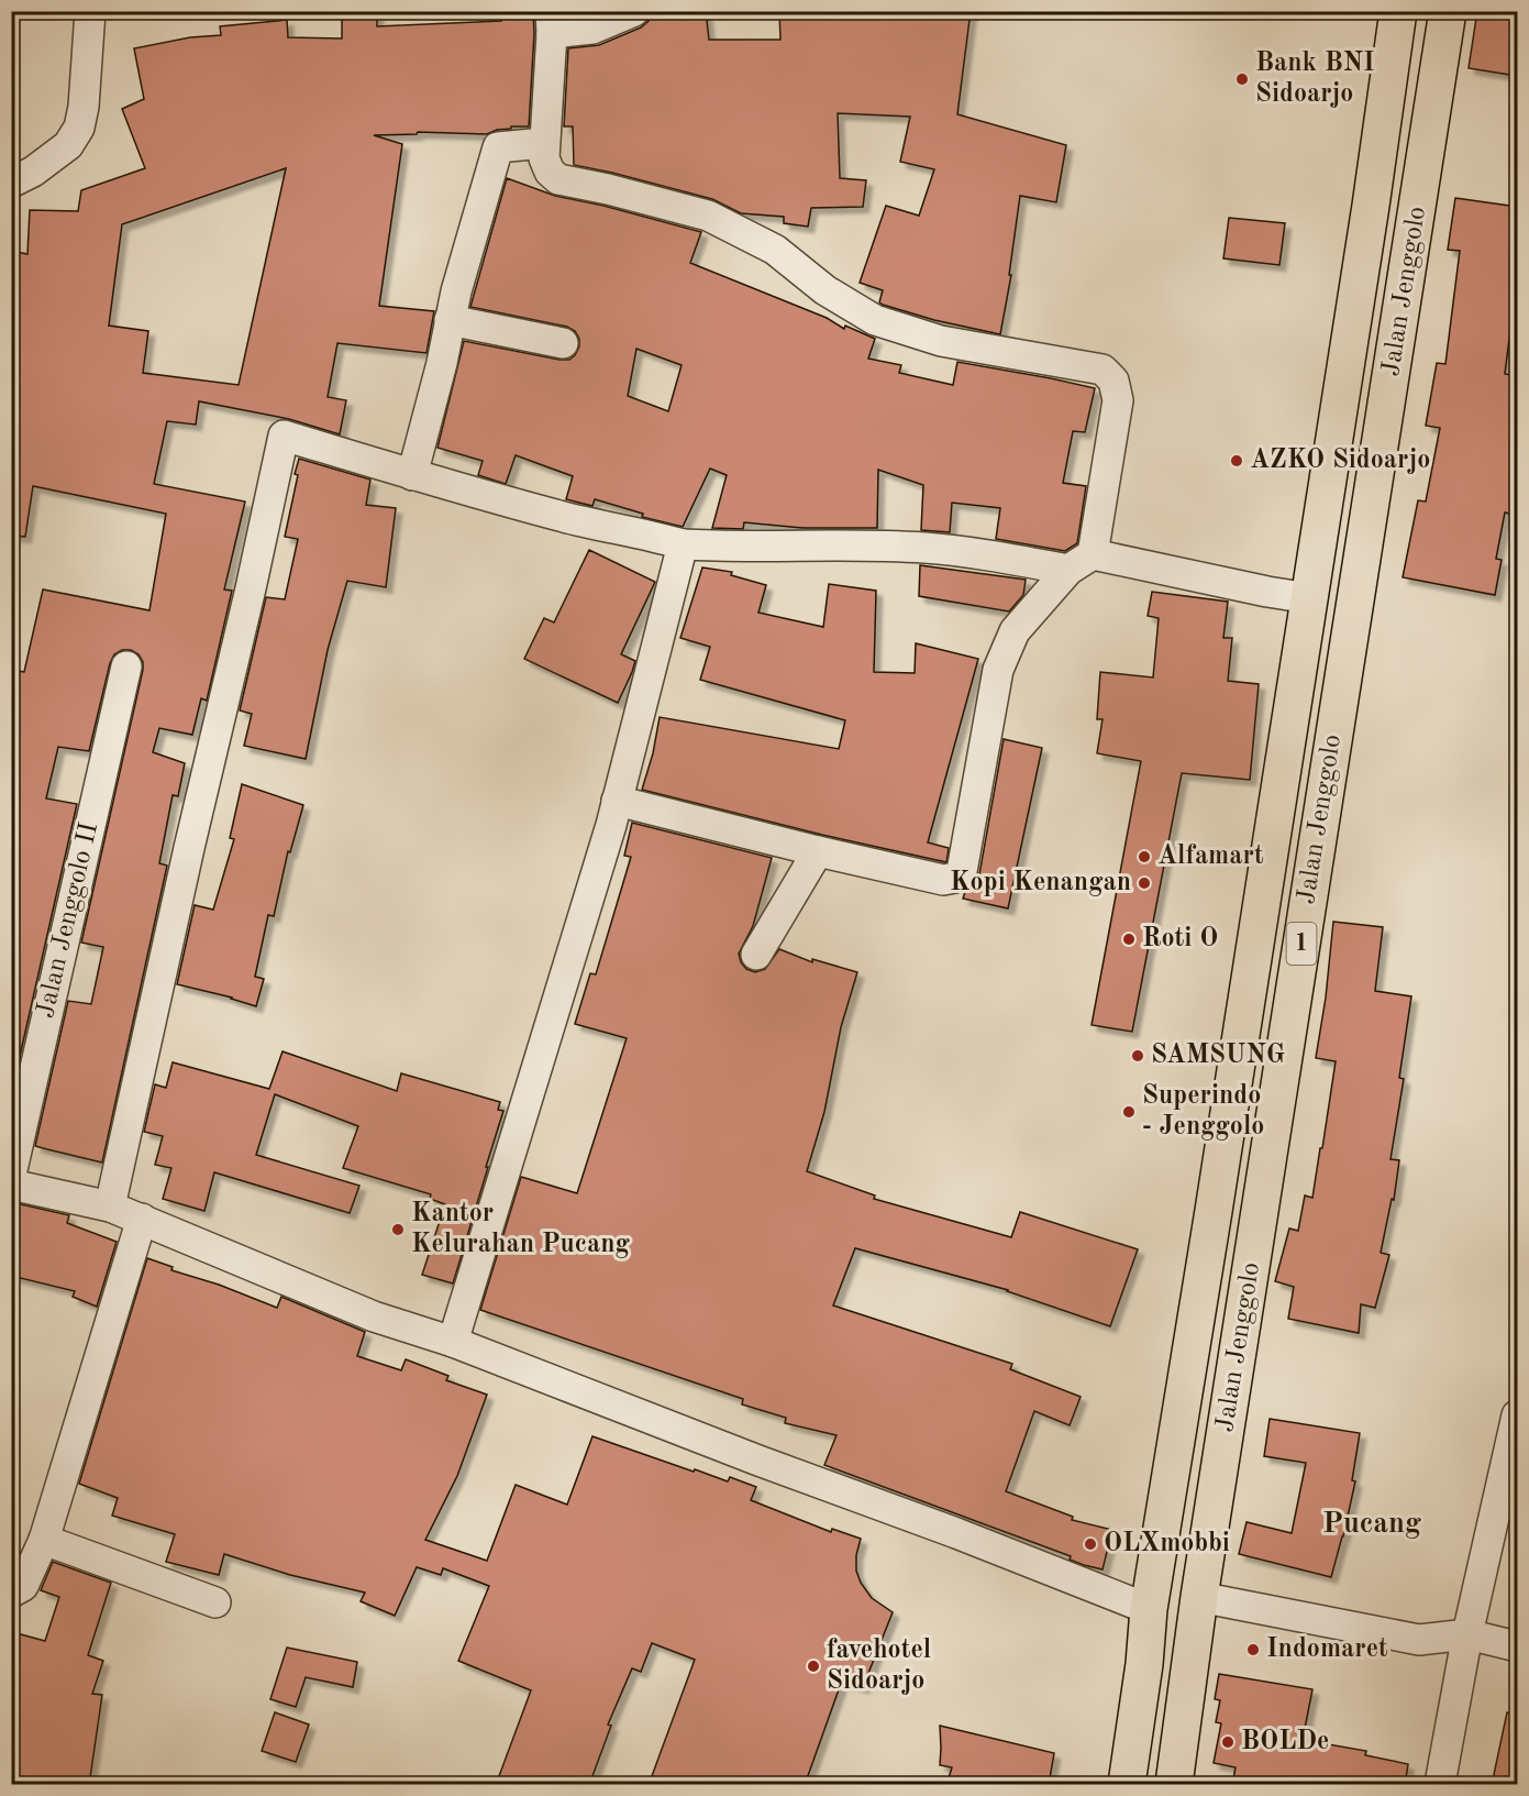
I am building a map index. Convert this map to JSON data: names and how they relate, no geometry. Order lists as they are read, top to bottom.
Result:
{
  "streets": {
    "highway": ["Jalan Jenggolo", "1"],
    "street": ["Jalan Jenggolo II"]
  },
  "districts": ["Pucang"],
  "places": [
    "Bank BNI Sidoarjo",
    "AZKO Sidoarjo",
    "Alfamart",
    "Kopi Kenangan",
    "Roti O",
    "SAMSUNG",
    "Superindo - Jenggolo",
    "Kantor Kelurahan Pucang",
    "OLXmobbi",
    "Indomaret",
    "favehotel Sidoarjo",
    "BOLDe"
  ]
}
